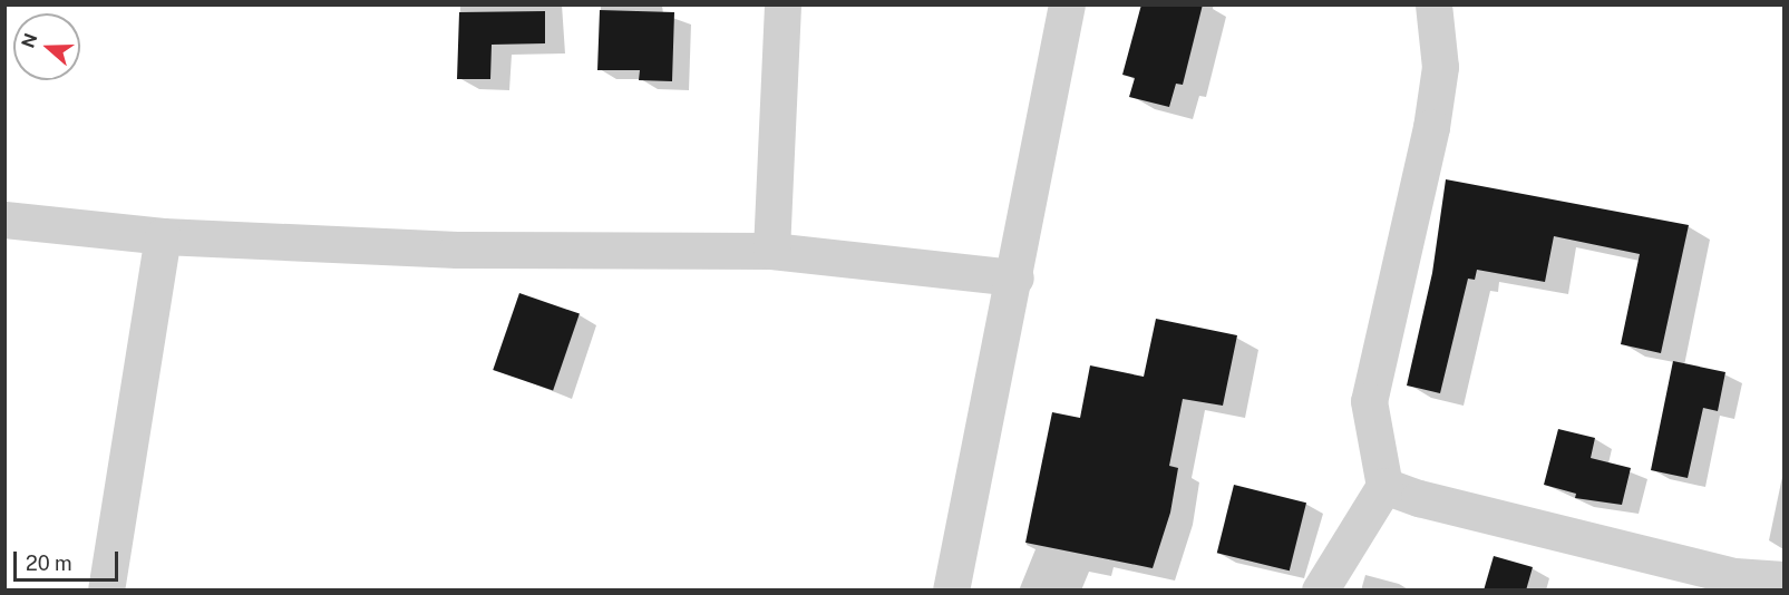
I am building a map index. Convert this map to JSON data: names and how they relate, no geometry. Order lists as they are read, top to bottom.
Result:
{
  "scale_bar": "20 m",
  "north": "left"
}
